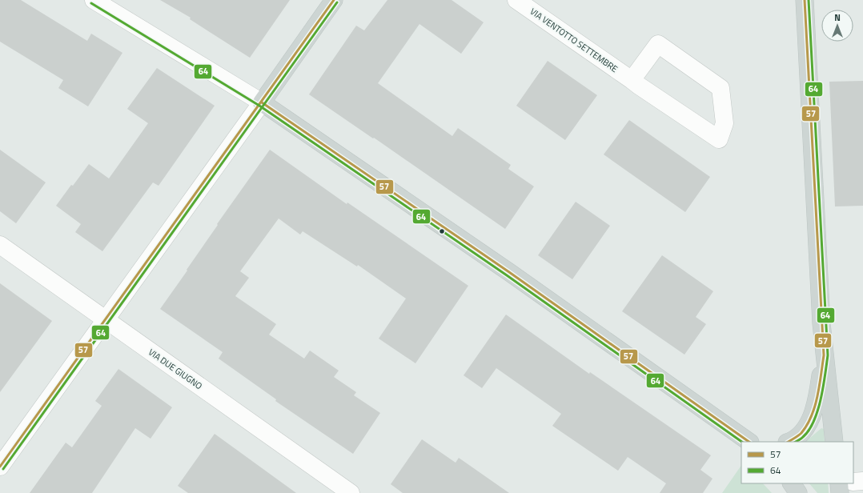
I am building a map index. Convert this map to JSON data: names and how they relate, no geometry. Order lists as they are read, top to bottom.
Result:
{
  "streets": {
    "street": ["VIA VENTOTTO SETTEMBRE", "VIA DUE GIUGNO"]
  },
  "lines": ["transit line 57", "transit line 64"],
  "legend": ["57", "64"],
  "north": "top"
}
